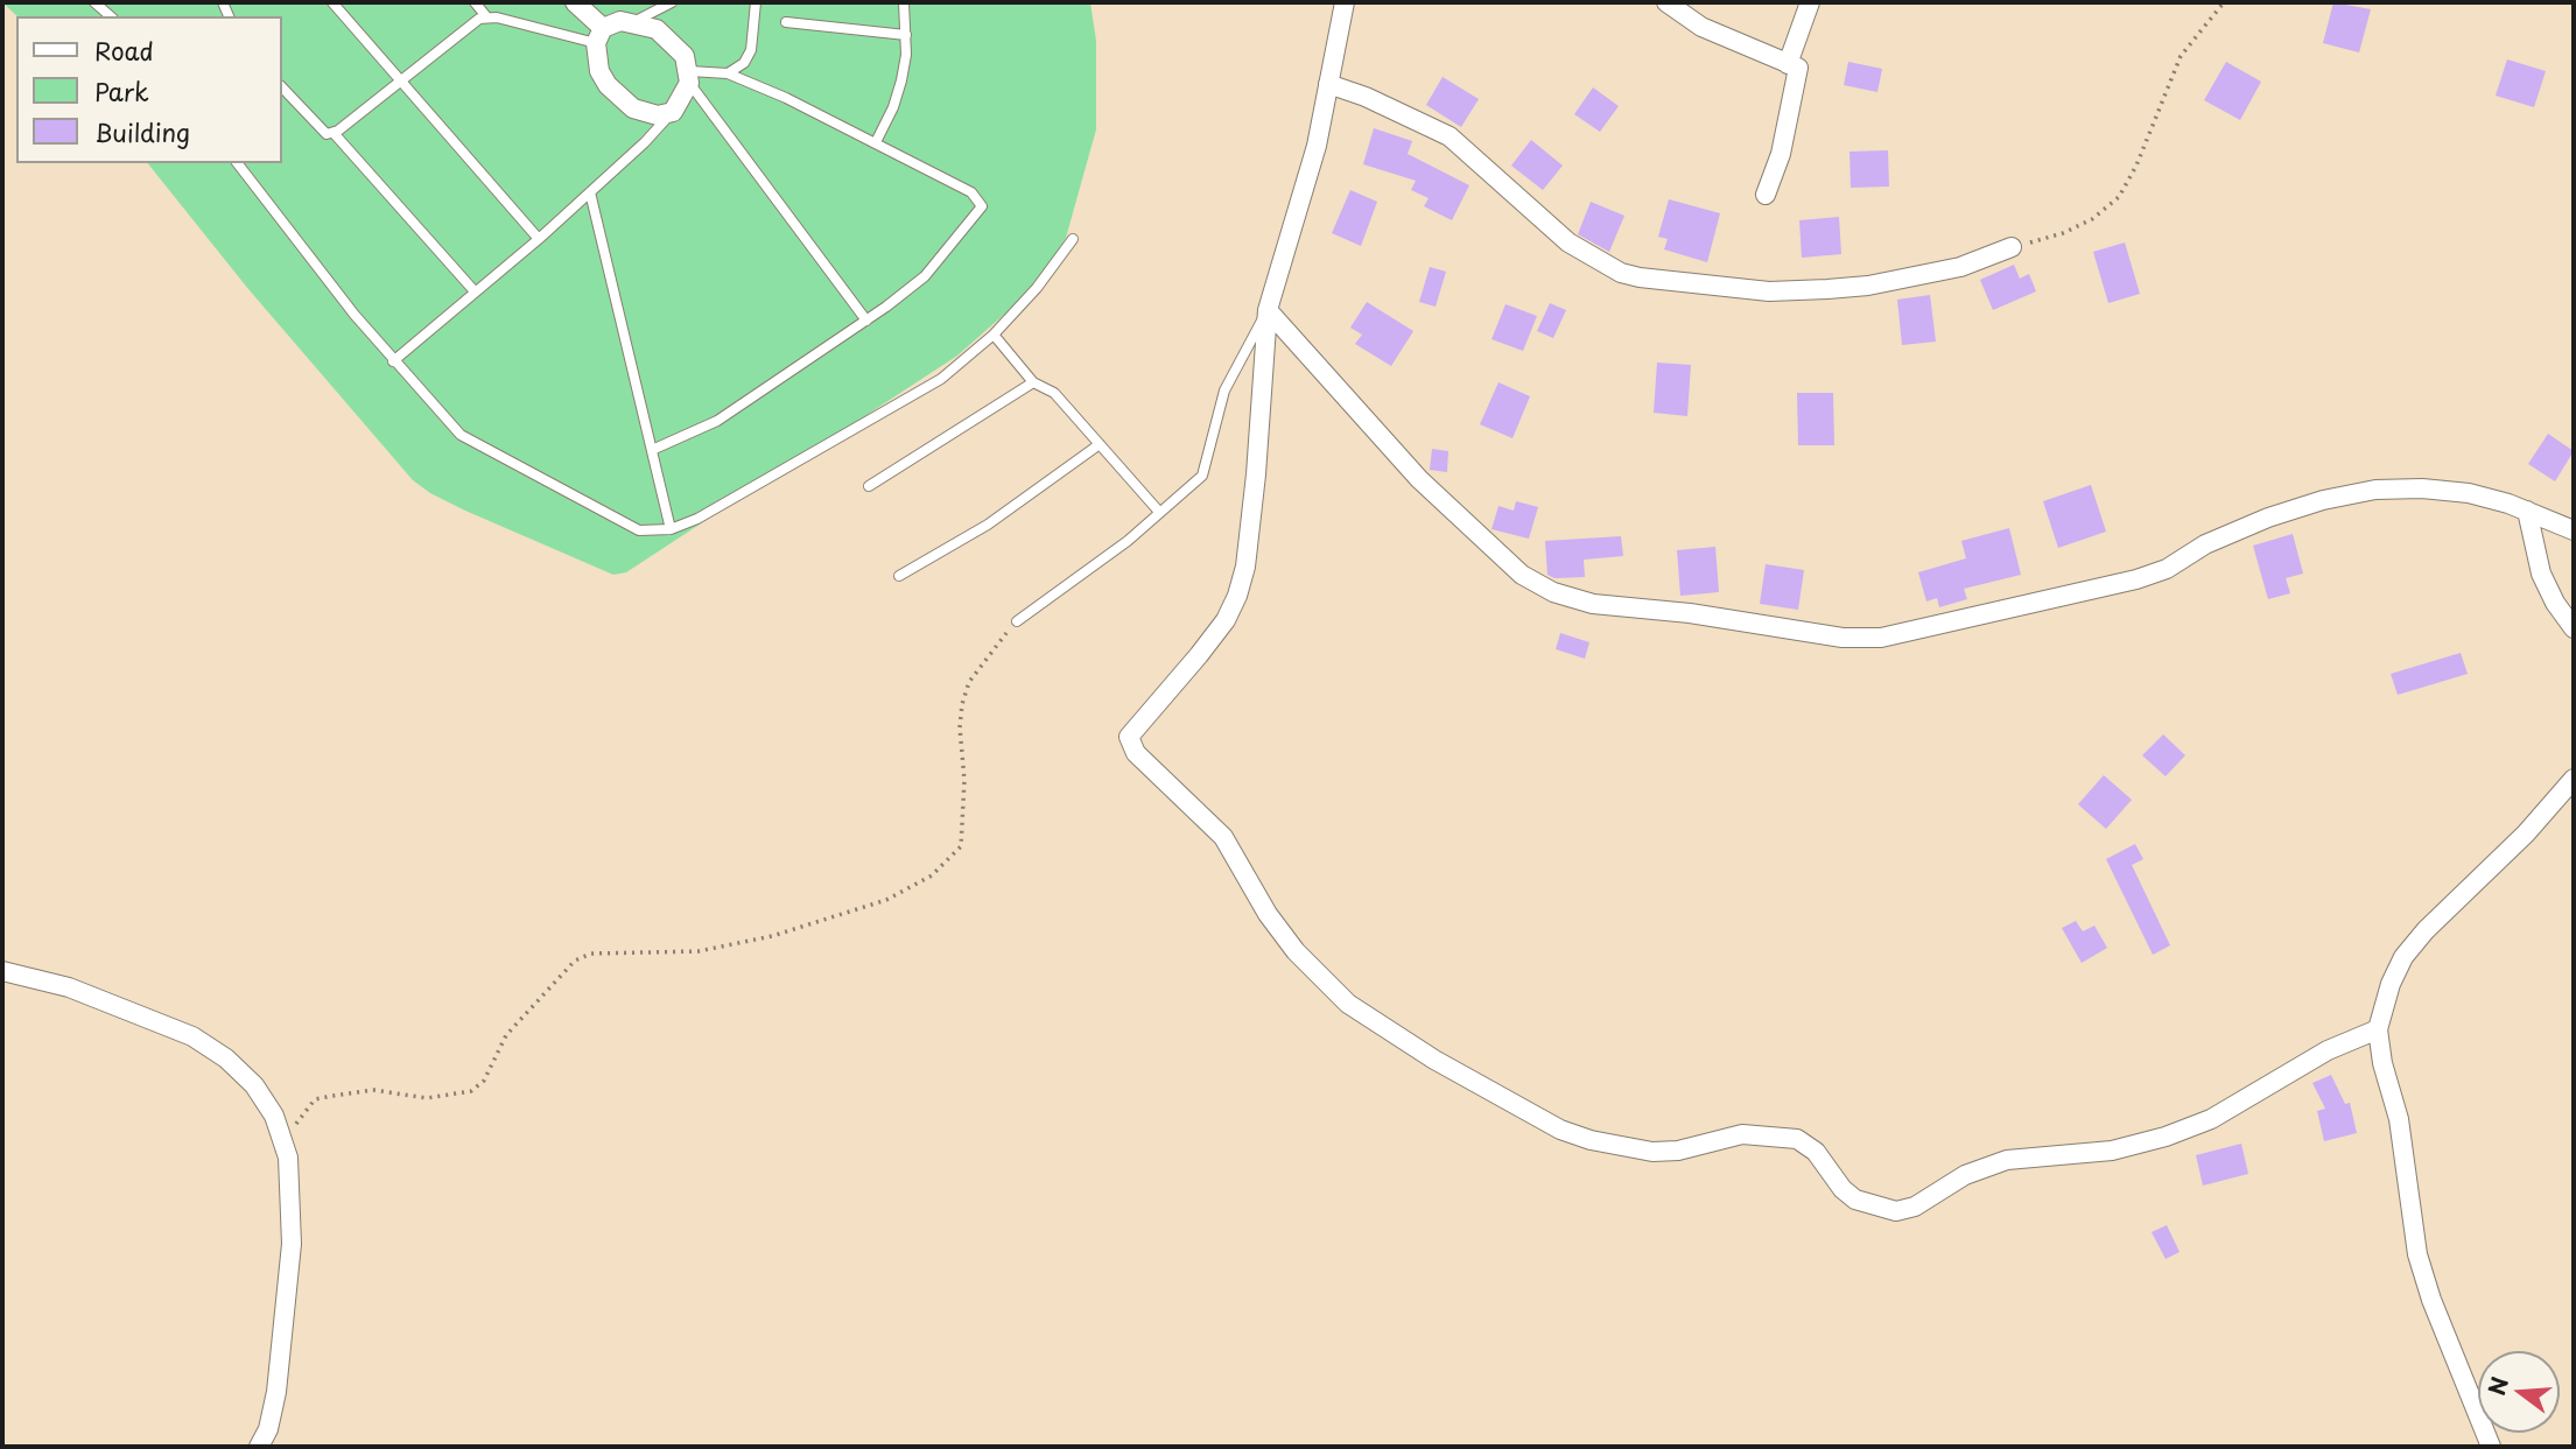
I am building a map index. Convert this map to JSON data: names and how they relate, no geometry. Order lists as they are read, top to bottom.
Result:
{
  "legend": ["Road", "Park", "Building"],
  "north": "left"
}
